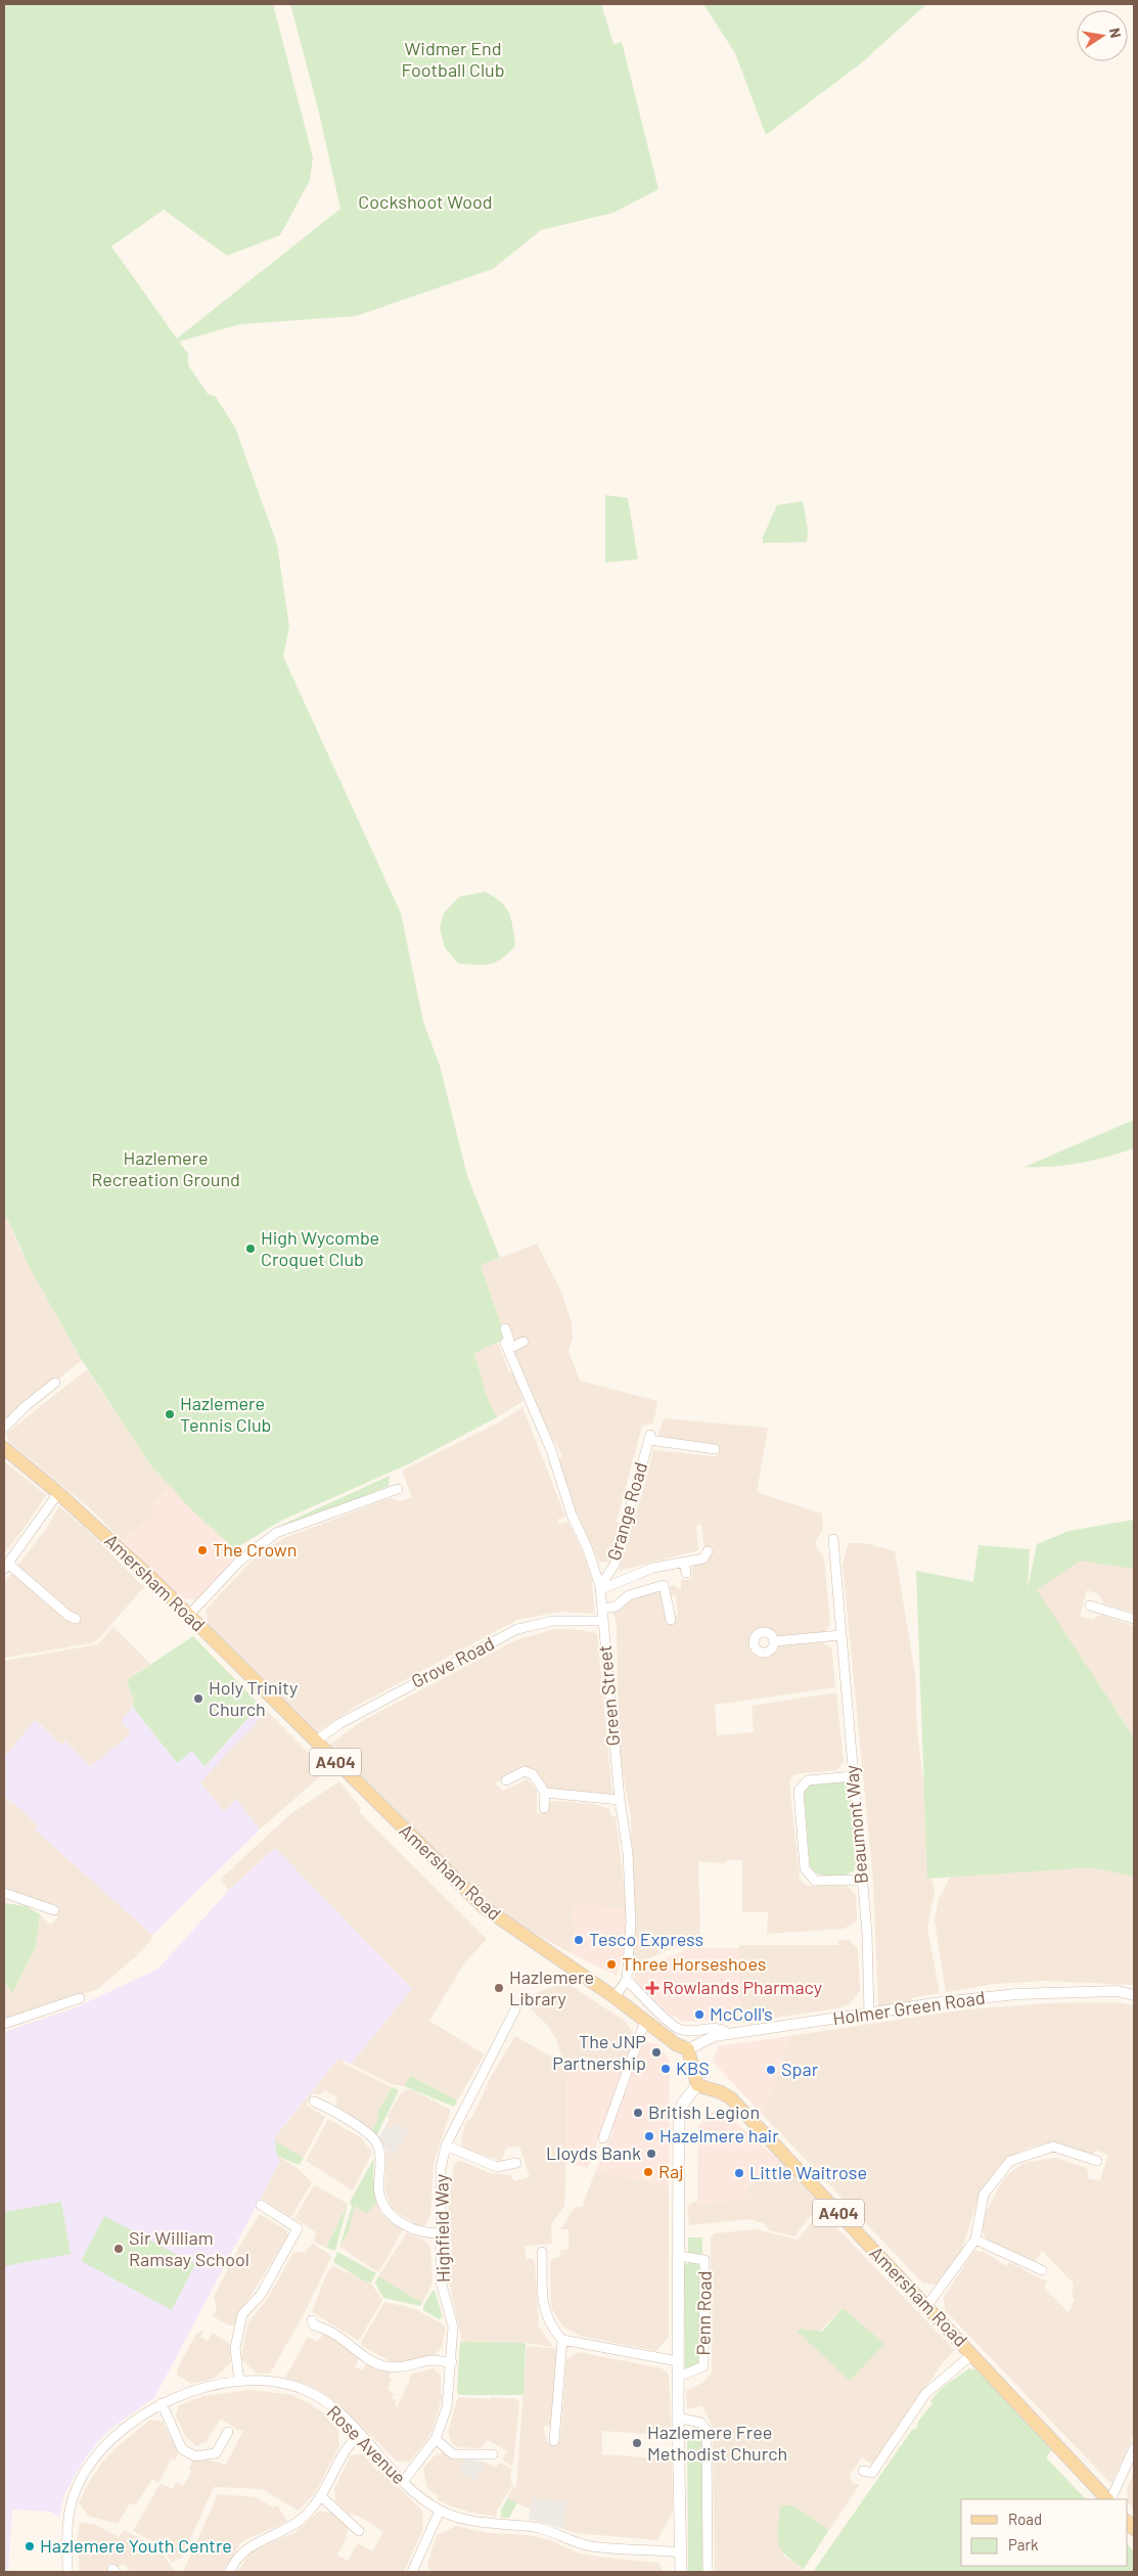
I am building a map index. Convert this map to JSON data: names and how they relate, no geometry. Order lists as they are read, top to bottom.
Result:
{
  "streets": {
    "main road": ["Amersham Road", "A404", "Penn Road"],
    "street": [
      "Grange Road",
      "Grove Road",
      "Green Street",
      "Beaumont Way",
      "Holmer Green Road",
      "Highfield Way",
      "Rose Avenue"
    ]
  },
  "crossings": [
    ["Grange Road", "Green Street"],
    ["Amersham Road", "Grove Road"],
    ["Amersham Road", "Holmer Green Road"],
    ["Amersham Road", "Penn Road"],
    ["Grove Road", "Green Street"],
    ["Beaumont Way", "Holmer Green Road"],
    ["Highfield Way", "Rose Avenue"],
    ["Penn Road", "Rose Avenue"]
  ],
  "parks": ["Widmer End Football Club", "Cockshoot Wood", "Hazlemere Recreation Ground"],
  "places": {
    "other": [
      "High Wycombe Croquet Club",
      "Hazlemere Tennis Club",
      "The Crown",
      "Holy Trinity Church",
      "Tesco Express",
      "Three Horseshoes",
      "Hazlemere Library",
      "McColl's",
      "The JNP Partnership",
      "KBS",
      "Spar",
      "British Legion",
      "Hazelmere hair",
      "Lloyds Bank",
      "Raj",
      "Little Waitrose",
      "Sir William Ramsay School",
      "Hazlemere Free Methodist Church",
      "Hazlemere Youth Centre"
    ],
    "health": ["Rowlands Pharmacy"]
  },
  "legend": ["Road", "Park"],
  "north": "right"
}
